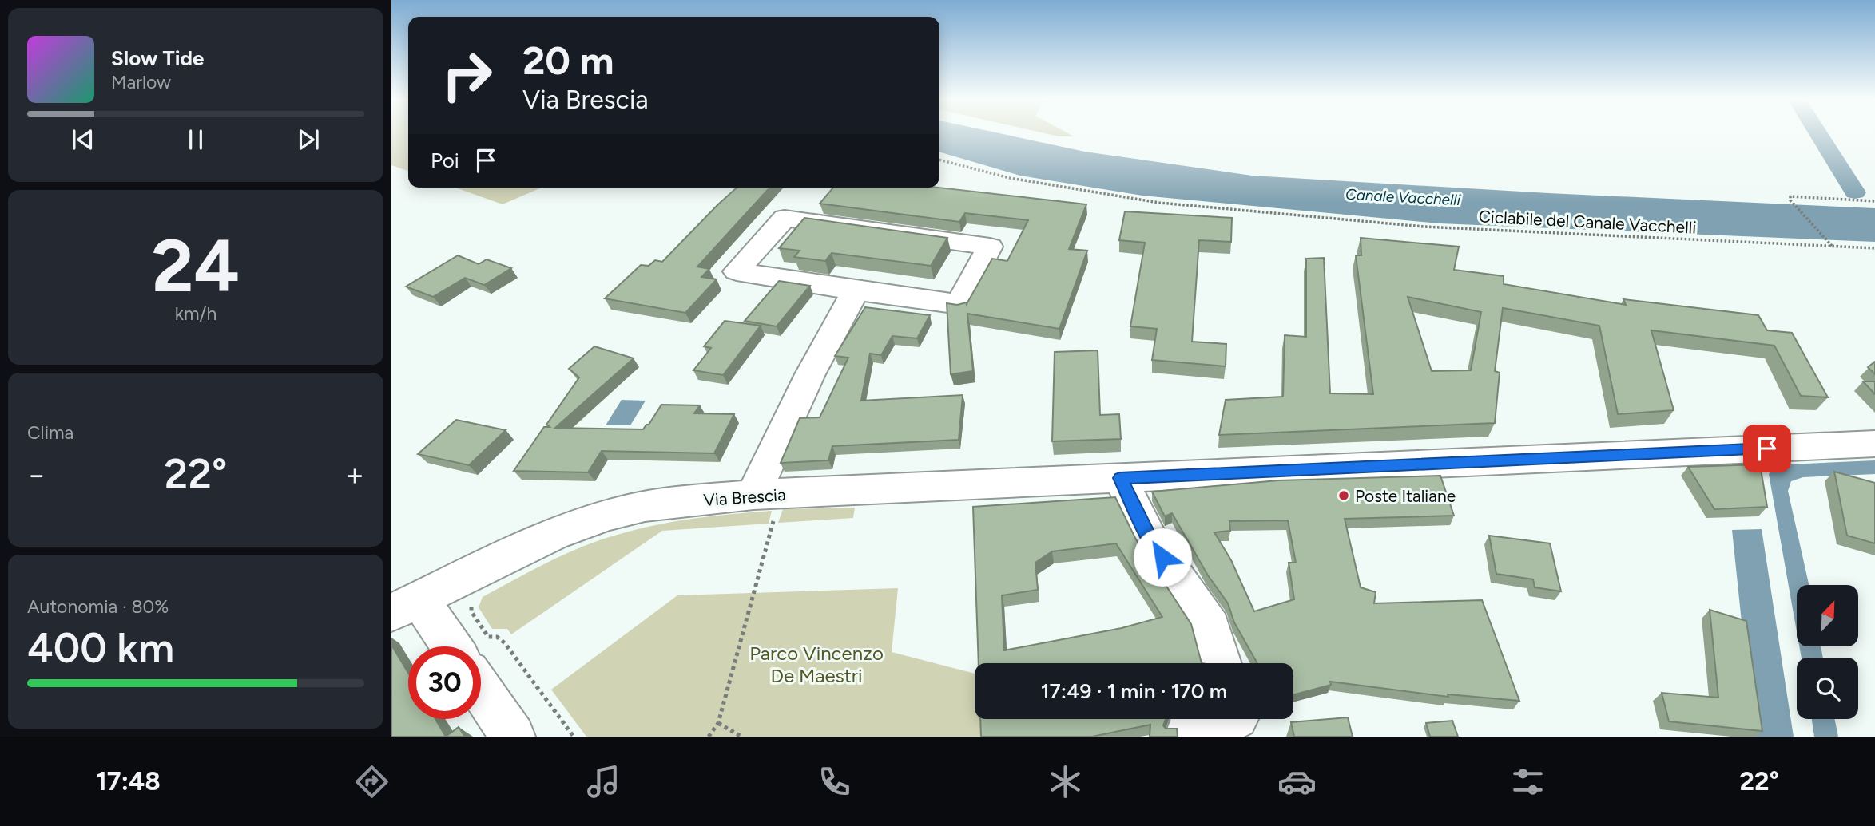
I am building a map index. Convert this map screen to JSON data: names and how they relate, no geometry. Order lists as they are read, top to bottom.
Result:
{
  "streets": {
    "street": ["Via Brescia"],
    "path": ["Ciclabile del Canale Vacchelli"]
  },
  "water": ["Canale Vacchelli"],
  "parks": ["Parco Vincenzo De Maestri"],
  "places": ["Poste Italiane"],
  "north": "top right",
  "page": {
    "turn": ["20 m", "Via Brescia"],
    "song": ["Slow Tide", "Marlow"],
    "then": "Poi",
    "tile": [
      ["24", "km/h"],
      "Clima",
      ["Autonomia · 80%", "400 km"]
    ],
    "heat": ["−", "22°", "+"],
    "limit": "30",
    "trip": "17:49 · 1 min · 170 m",
    "tabs": ["17:48", "22°"]
  }
}
